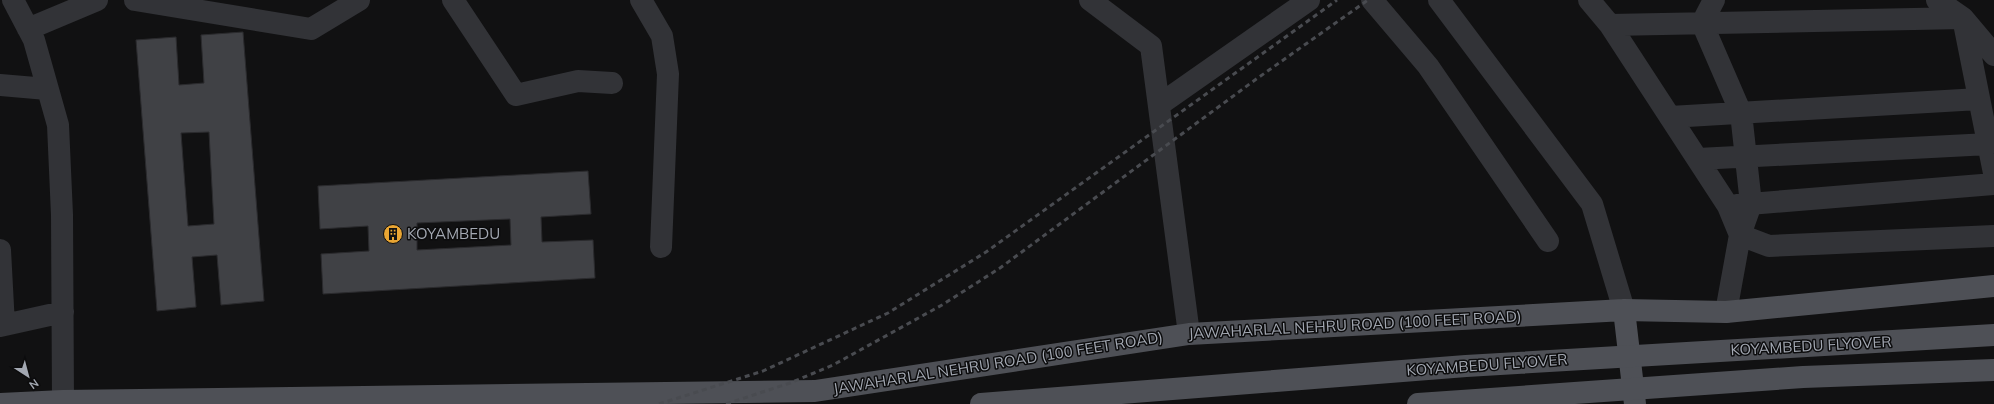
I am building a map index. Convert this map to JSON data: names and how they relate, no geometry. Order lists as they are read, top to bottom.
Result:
{
  "streets": {
    "main road": ["JAWAHARLAL NEHRU ROAD (100 FEET ROAD)", "KOYAMBEDU FLYOVER"]
  },
  "places": {
    "building": ["KOYAMBEDU"]
  },
  "north": "bottom right"
}
